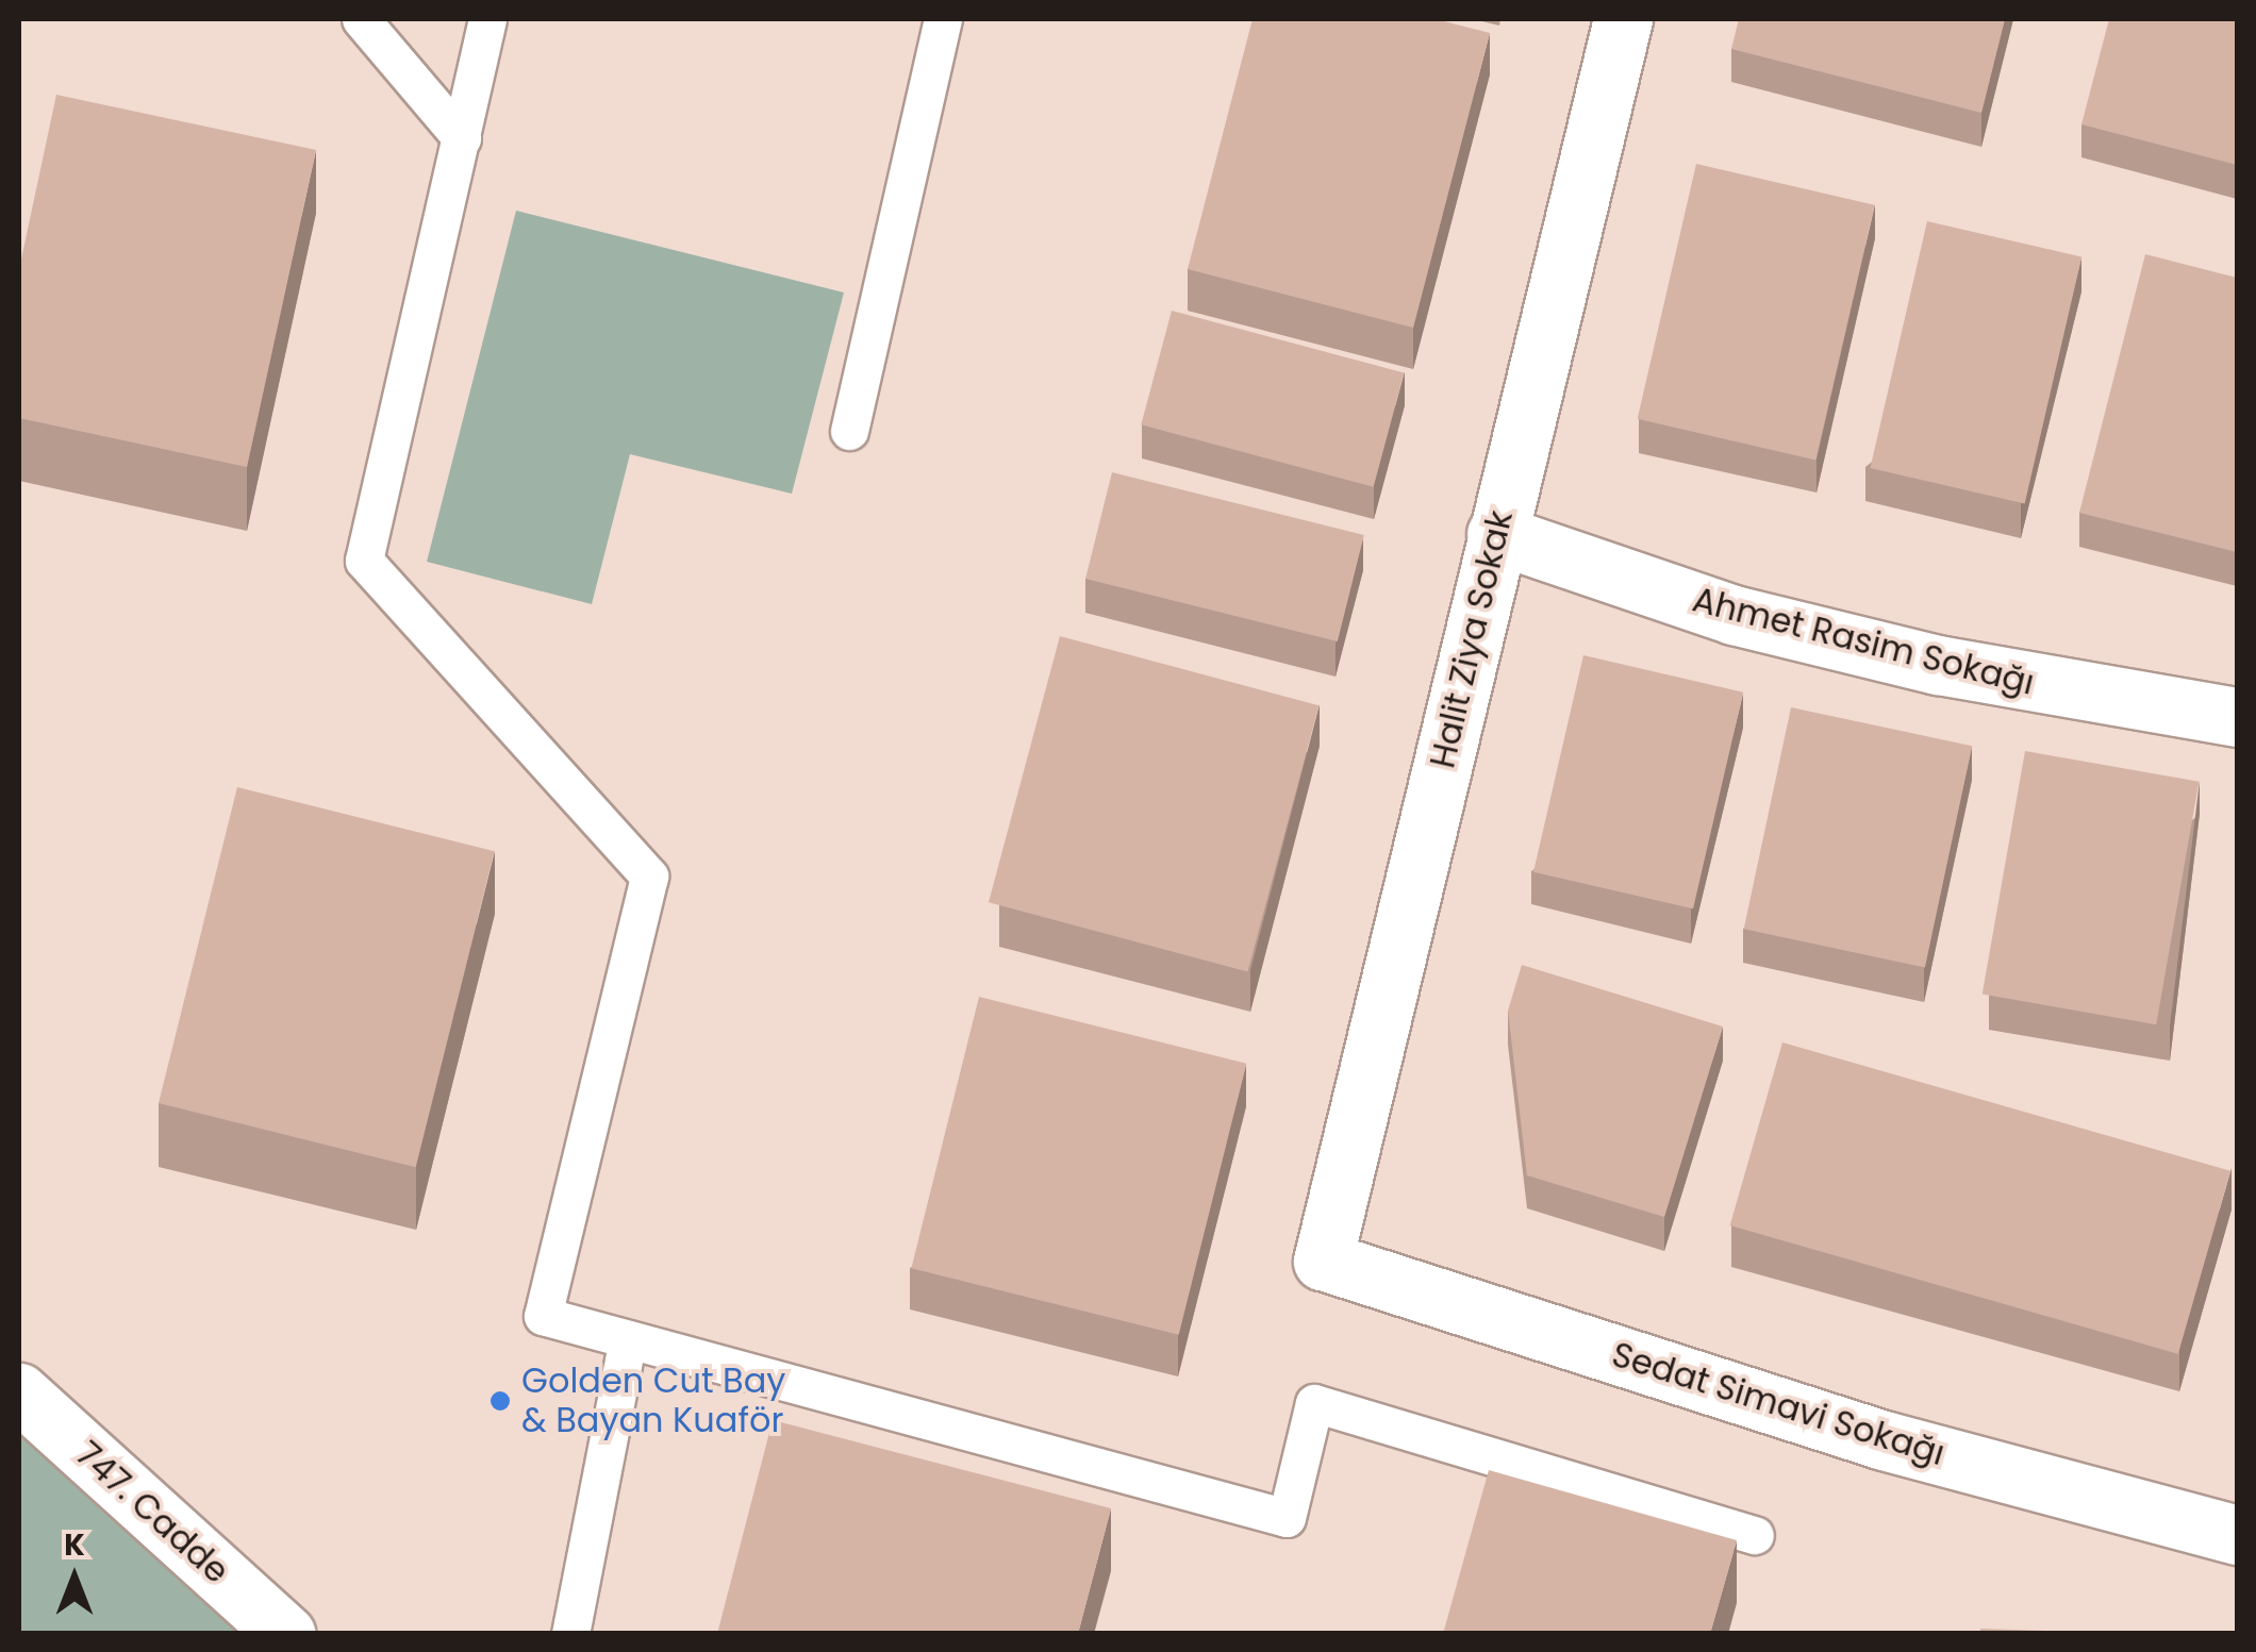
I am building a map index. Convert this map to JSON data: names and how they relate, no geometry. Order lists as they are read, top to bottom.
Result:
{
  "streets": {
    "street": [
      "Halit Ziya Sokak",
      "Ahmet Rasim Sokağı",
      "Sedat Simavi Sokağı",
      "747. Cadde"
    ]
  },
  "crossings": [
    ["Halit Ziya Sokak", "Ahmet Rasim Sokağı"],
    ["Halit Ziya Sokak", "Sedat Simavi Sokağı"]
  ],
  "places": ["Golden Cut Bay & Bayan Kuaför"],
  "north": "top"
}
